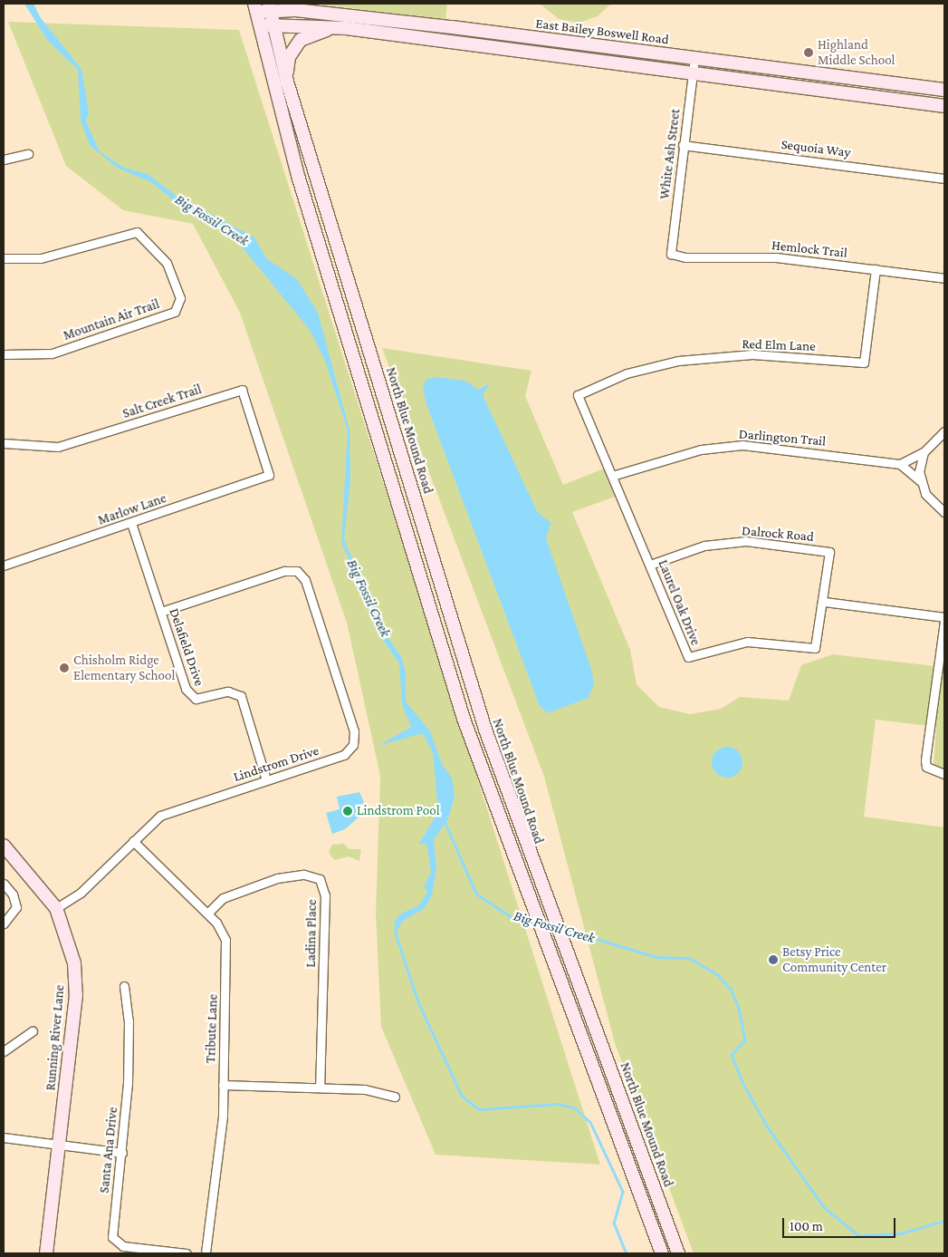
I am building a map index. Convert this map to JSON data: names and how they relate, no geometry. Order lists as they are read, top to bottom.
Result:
{
  "streets": {
    "main road": ["East Bailey Boswell Road", "North Blue Mound Road", "Running River Lane"],
    "street": [
      "Sequoia Way",
      "White Ash Street",
      "Hemlock Trail",
      "Mountain Air Trail",
      "Red Elm Lane",
      "Salt Creek Trail",
      "Darlington Trail",
      "Marlow Lane",
      "Dalrock Road",
      "Laurel Oak Drive",
      "Delafield Drive",
      "Lindstrom Drive",
      "Ladina Place",
      "Tribute Lane",
      "Santa Ana Drive"
    ]
  },
  "crossings": [
    ["East Bailey Boswell Road", "White Ash Street"],
    ["East Bailey Boswell Road", "North Blue Mound Road"],
    ["Sequoia Way", "White Ash Street"],
    ["White Ash Street", "Hemlock Trail"],
    ["Hemlock Trail", "Red Elm Lane"],
    ["Red Elm Lane", "Laurel Oak Drive"],
    ["Salt Creek Trail", "Marlow Lane"],
    ["Darlington Trail", "Laurel Oak Drive"],
    ["Marlow Lane", "Delafield Drive"],
    ["Dalrock Road", "Laurel Oak Drive"],
    ["Delafield Drive", "Lindstrom Drive"],
    ["Lindstrom Drive", "Tribute Lane"],
    ["Lindstrom Drive", "Running River Lane"],
    ["Ladina Place", "Tribute Lane"]
  ],
  "water": ["Big Fossil Creek"],
  "places": [
    "Highland Middle School",
    "Chisholm Ridge Elementary School",
    "Lindstrom Pool",
    "Betsy Price Community Center"
  ],
  "scale_bar": "100 m"
}
